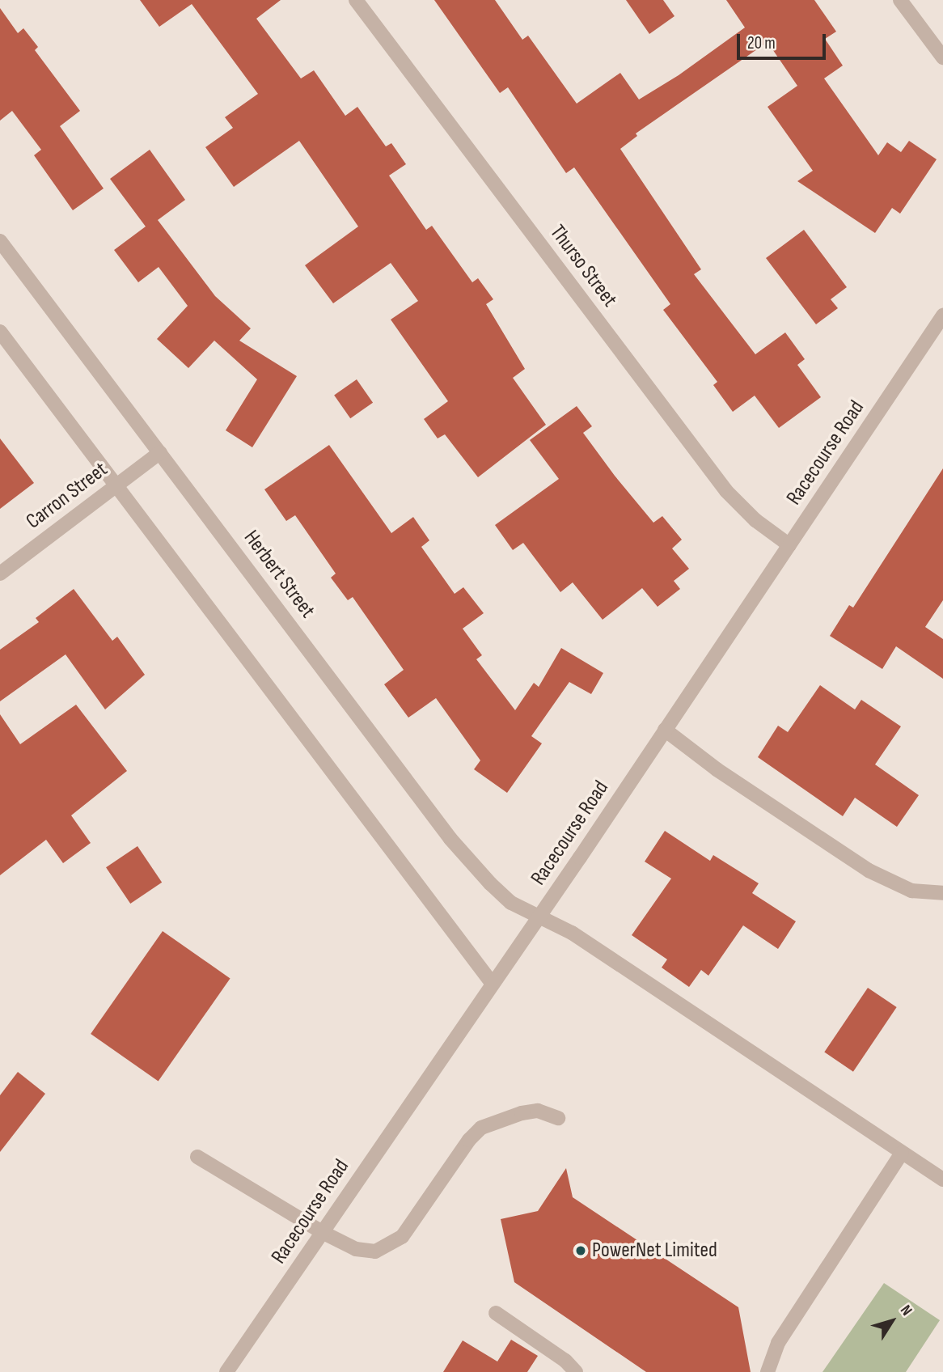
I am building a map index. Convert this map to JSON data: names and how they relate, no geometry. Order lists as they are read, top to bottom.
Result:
{
  "streets": {
    "street": [
      "Thurso Street",
      "Racecourse Road",
      "Carron Street",
      "Herbert Street"
    ]
  },
  "crossings": [
    ["Thurso Street", "Racecourse Road"],
    ["Racecourse Road", "Herbert Street"],
    ["Carron Street", "Herbert Street"]
  ],
  "places": ["PowerNet Limited"],
  "scale_bar": "20 m",
  "north": "top right"
}
